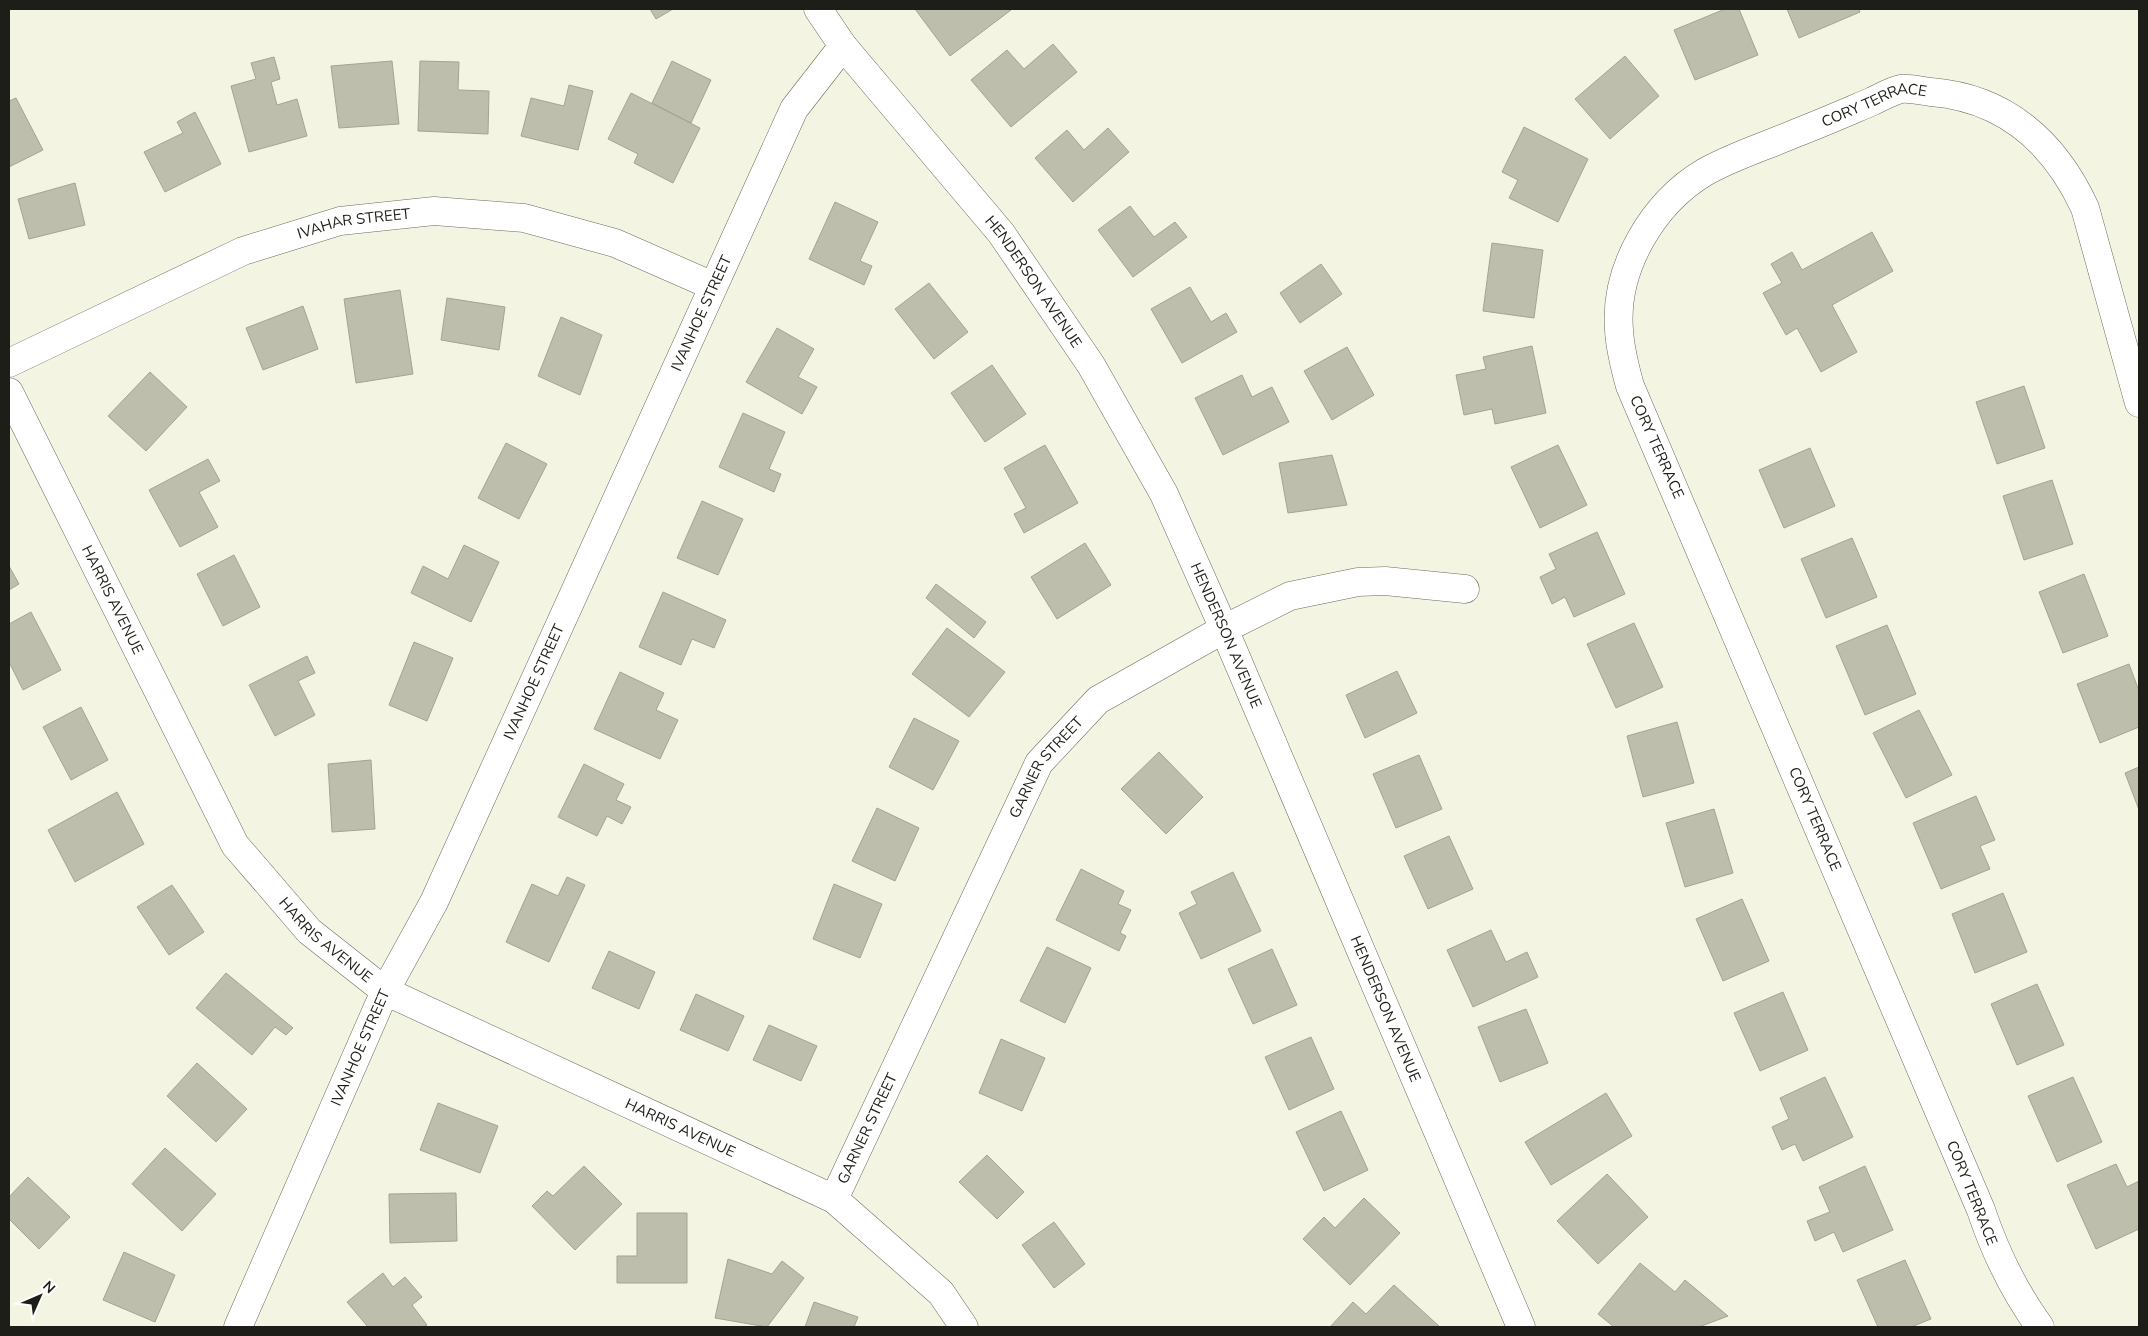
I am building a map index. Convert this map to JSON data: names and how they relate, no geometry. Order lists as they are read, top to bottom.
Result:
{
  "streets": {
    "street": [
      "CORY TERRACE",
      "IVAHAR STREET",
      "HENDERSON AVENUE",
      "IVANHOE STREET",
      "HARRIS AVENUE",
      "GARNER STREET"
    ]
  },
  "crossings": [
    ["IVAHAR STREET", "IVANHOE STREET"],
    ["HENDERSON AVENUE", "IVANHOE STREET"],
    ["HENDERSON AVENUE", "GARNER STREET"],
    ["IVANHOE STREET", "HARRIS AVENUE"],
    ["HARRIS AVENUE", "GARNER STREET"]
  ],
  "north": "top right"
}
